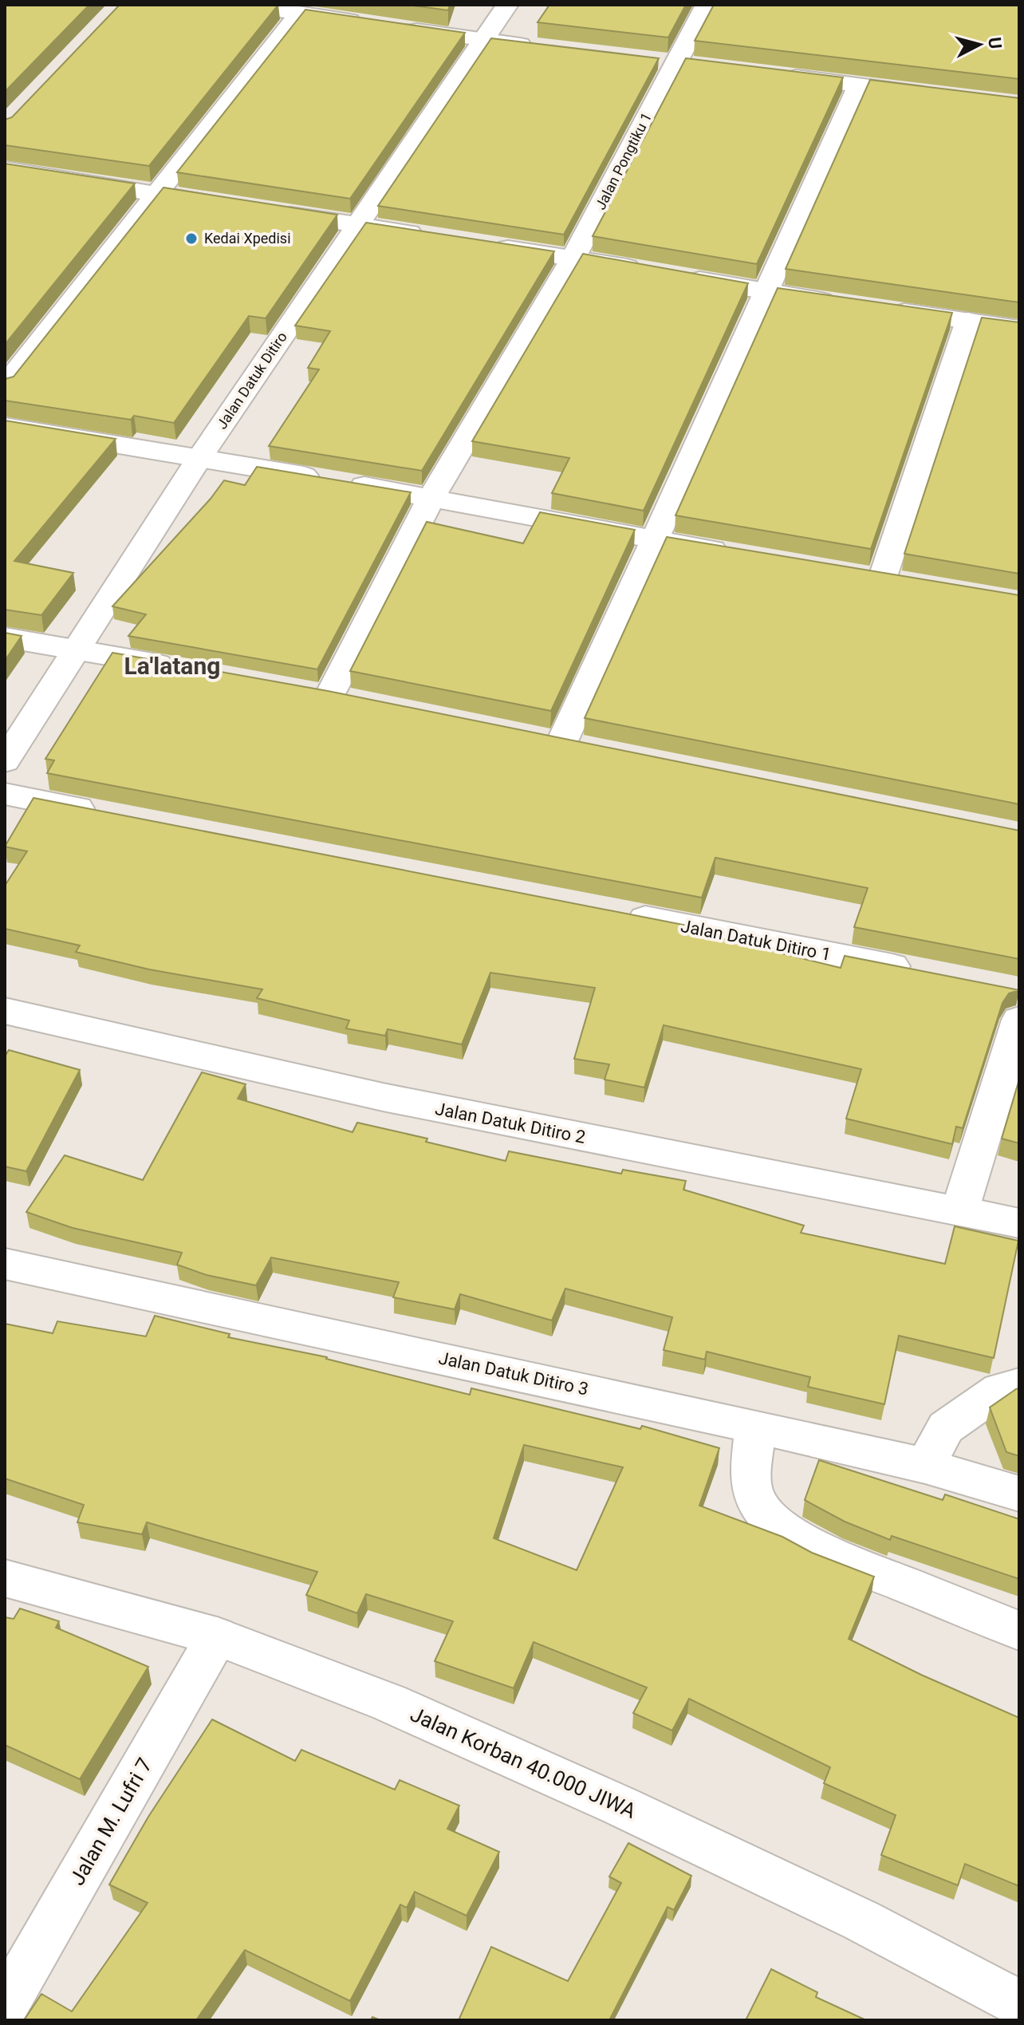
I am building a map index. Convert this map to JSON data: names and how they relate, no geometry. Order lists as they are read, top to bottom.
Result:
{
  "streets": {
    "street": [
      "Jalan Pongtiku 1",
      "Jalan Datuk Ditiro",
      "Jalan Datuk Ditiro 1",
      "Jalan Datuk Ditiro 2",
      "Jalan Datuk Ditiro 3",
      "Jalan Korban 40.000 JIWA",
      "Jalan M. Lufri 7"
    ]
  },
  "crossings": [
    ["Jalan Korban 40.000 JIWA", "Jalan M. Lufri 7"]
  ],
  "districts": ["La'latang"],
  "places": ["Kedai Xpedisi"],
  "north": "right"
}
